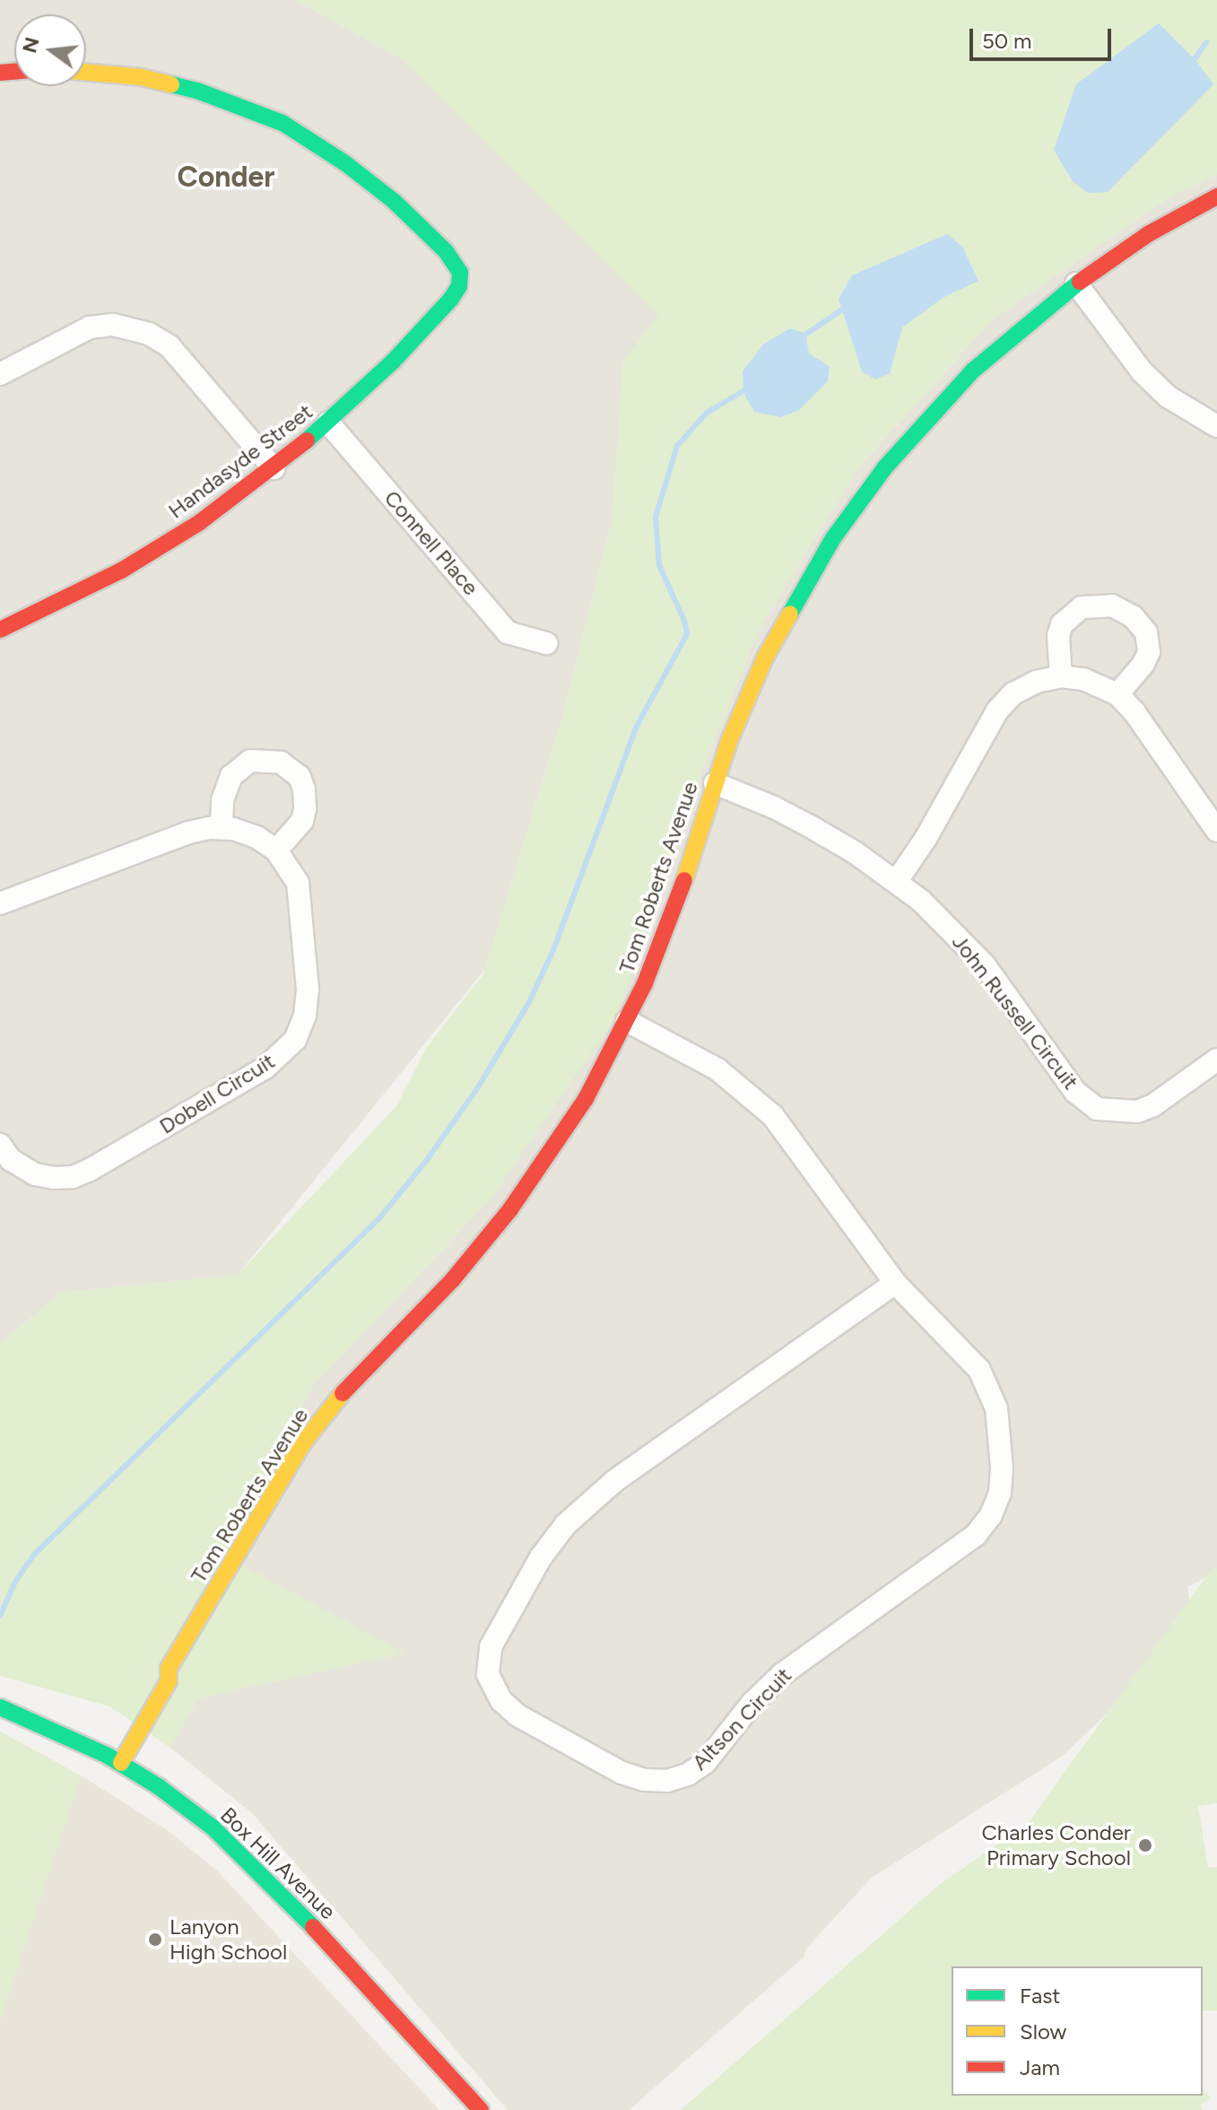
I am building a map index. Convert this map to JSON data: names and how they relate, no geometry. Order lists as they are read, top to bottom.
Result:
{
  "streets": {
    "street": [
      "Handasyde Street",
      "Connell Place",
      "Tom Roberts Avenue",
      "John Russell Circuit",
      "Dobell Circuit",
      "Altson Circuit",
      "Box Hill Avenue"
    ]
  },
  "crossings": [
    ["Handasyde Street", "Connell Place"],
    ["Tom Roberts Avenue", "John Russell Circuit"],
    ["Tom Roberts Avenue", "Altson Circuit"],
    ["Tom Roberts Avenue", "Box Hill Avenue"]
  ],
  "districts": ["Conder"],
  "places": ["Charles Conder Primary School", "Lanyon High School"],
  "legend": ["Fast", "Slow", "Jam"],
  "scale_bar": "50 m",
  "north": "left"
}
